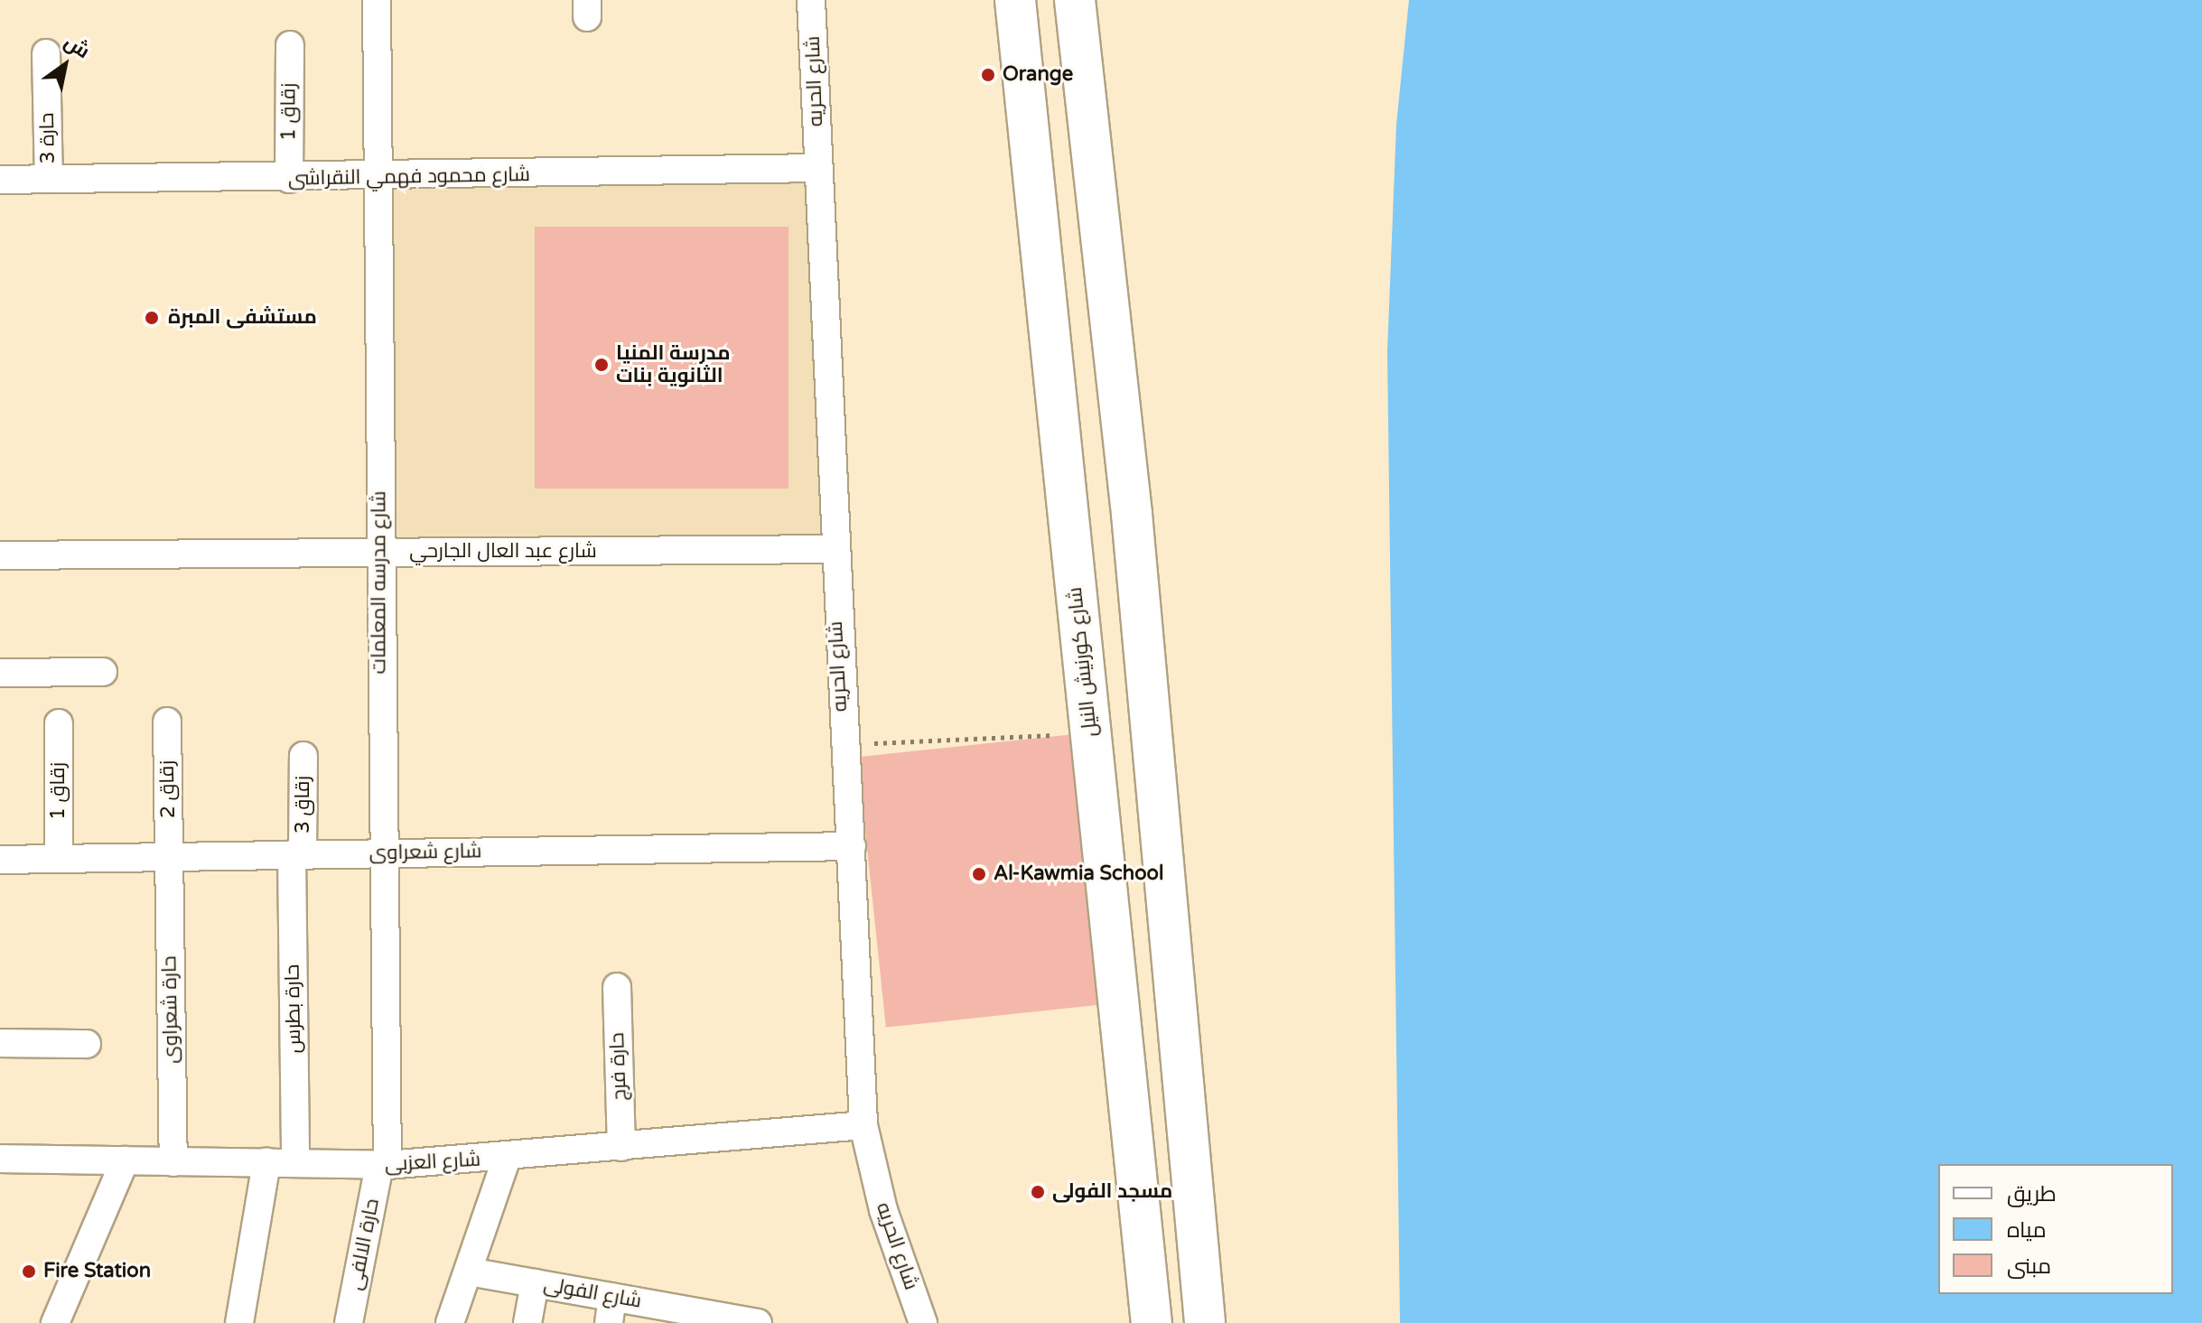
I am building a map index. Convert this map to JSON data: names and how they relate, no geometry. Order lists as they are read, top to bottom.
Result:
{
  "streets": {
    "main road": ["شارع كورنيش النيل"],
    "street": [
      "شارع الحريه",
      "زقاق 1",
      "حارة 3",
      "شارع محمود فهمي النقراشى",
      "شارع عبد العال الجارحي",
      "شارع مدرسه المعلمات",
      "زقاق 2",
      "زقاق 3",
      "شارع شعراوى",
      "حارة بطرس",
      "حارة شعراوى",
      "حارة فرج",
      "شارع العزبى",
      "حارة الالفى",
      "شارع الفولى"
    ]
  },
  "crossings": [
    ["شارع الحريه", "شارع محمود فهمي النقراشى"],
    ["شارع الحريه", "شارع عبد العال الجارحي"],
    ["شارع الحريه", "شارع شعراوى"],
    ["شارع الحريه", "شارع العزبى"],
    ["زقاق 1", "شارع محمود فهمي النقراشى"],
    ["زقاق 1", "شارع شعراوى"],
    ["حارة 3", "شارع محمود فهمي النقراشى"],
    ["شارع محمود فهمي النقراشى", "شارع مدرسه المعلمات"],
    ["شارع عبد العال الجارحي", "شارع مدرسه المعلمات"],
    ["شارع مدرسه المعلمات", "شارع شعراوى"],
    ["شارع مدرسه المعلمات", "شارع العزبى"],
    ["شارع مدرسه المعلمات", "حارة الالفى"],
    ["زقاق 2", "شارع شعراوى"],
    ["زقاق 2", "حارة شعراوى"],
    ["زقاق 3", "شارع شعراوى"],
    ["زقاق 3", "حارة بطرس"],
    ["شارع شعراوى", "حارة بطرس"],
    ["شارع شعراوى", "حارة شعراوى"],
    ["حارة بطرس", "شارع العزبى"],
    ["حارة شعراوى", "شارع العزبى"],
    ["حارة فرج", "شارع العزبى"],
    ["شارع العزبى", "حارة الالفى"]
  ],
  "places": [
    "Orange",
    "مستشفى المبرة",
    "مدرسة المنيا الثانوية بنات",
    "Al-Kawmia School",
    "مسجد الفولى",
    "Fire Station"
  ],
  "legend": ["طريق", "مياه", "مبنى"],
  "north": "top right"
}
